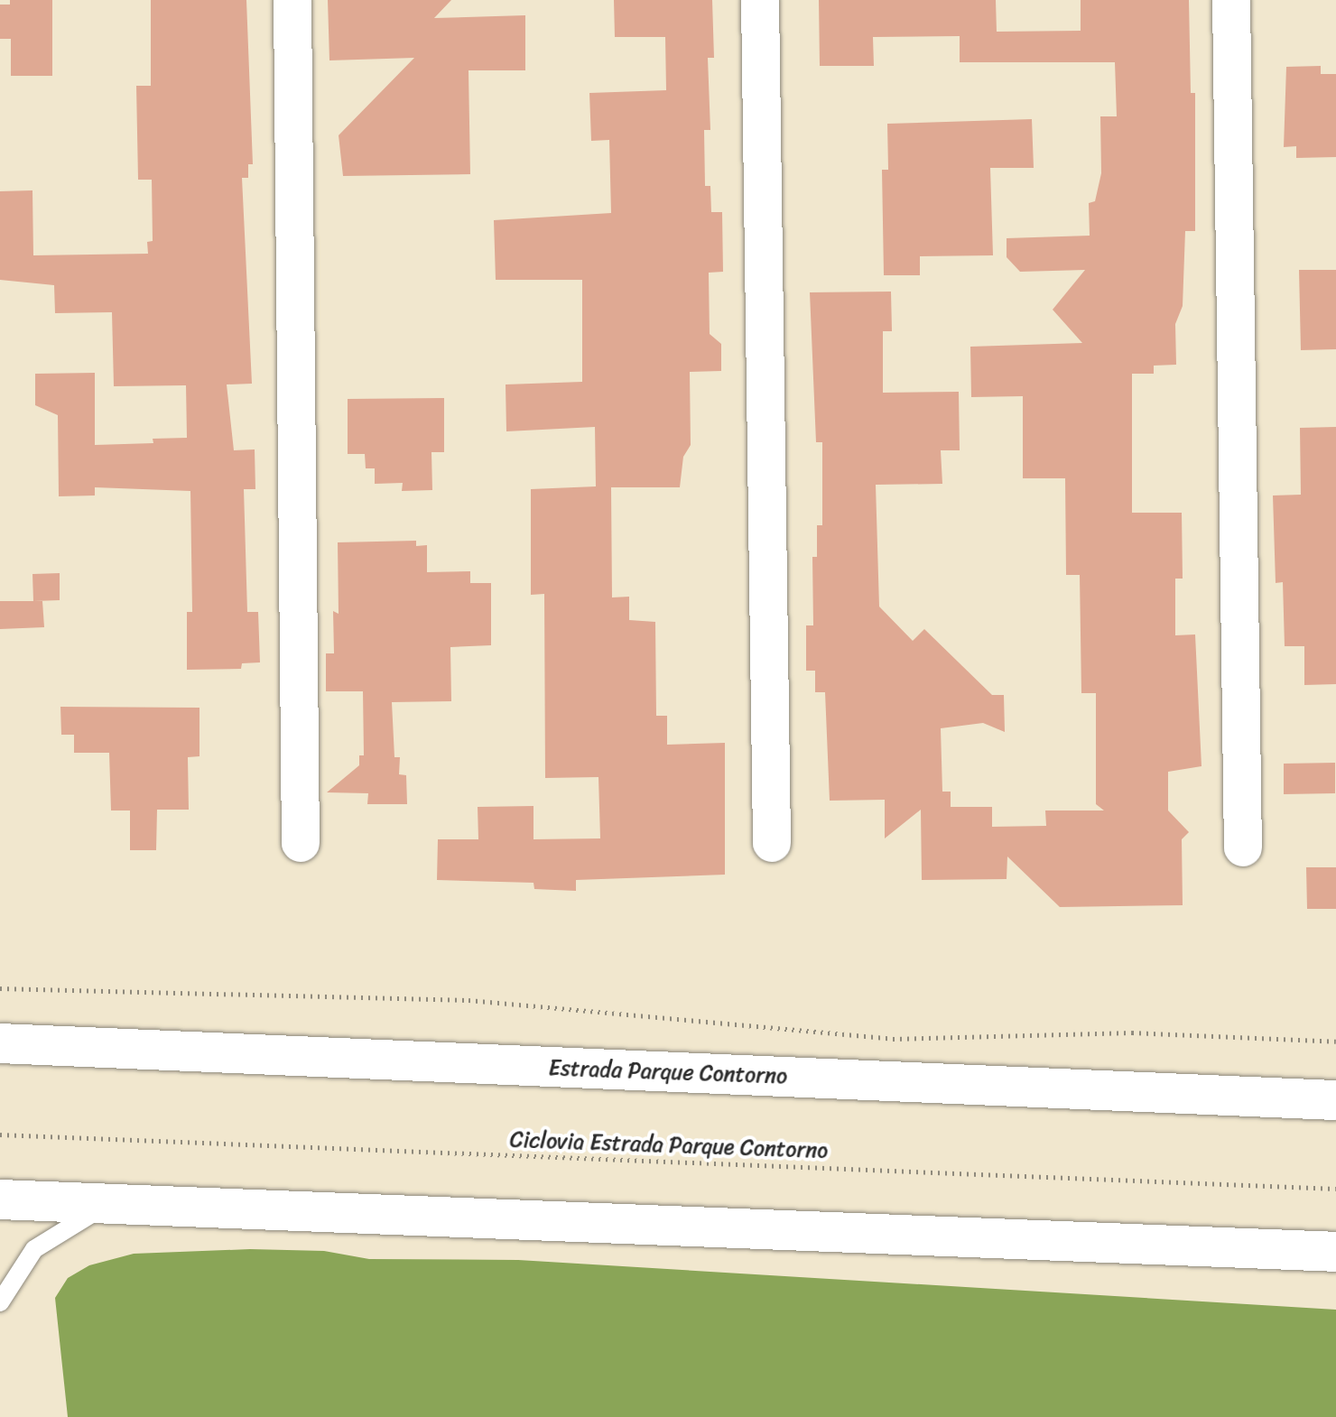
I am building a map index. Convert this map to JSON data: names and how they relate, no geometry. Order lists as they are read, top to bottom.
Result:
{
  "streets": {
    "highway": ["Estrada Parque Contorno"],
    "path": ["Ciclovia Estrada Parque Contorno"]
  }
}
